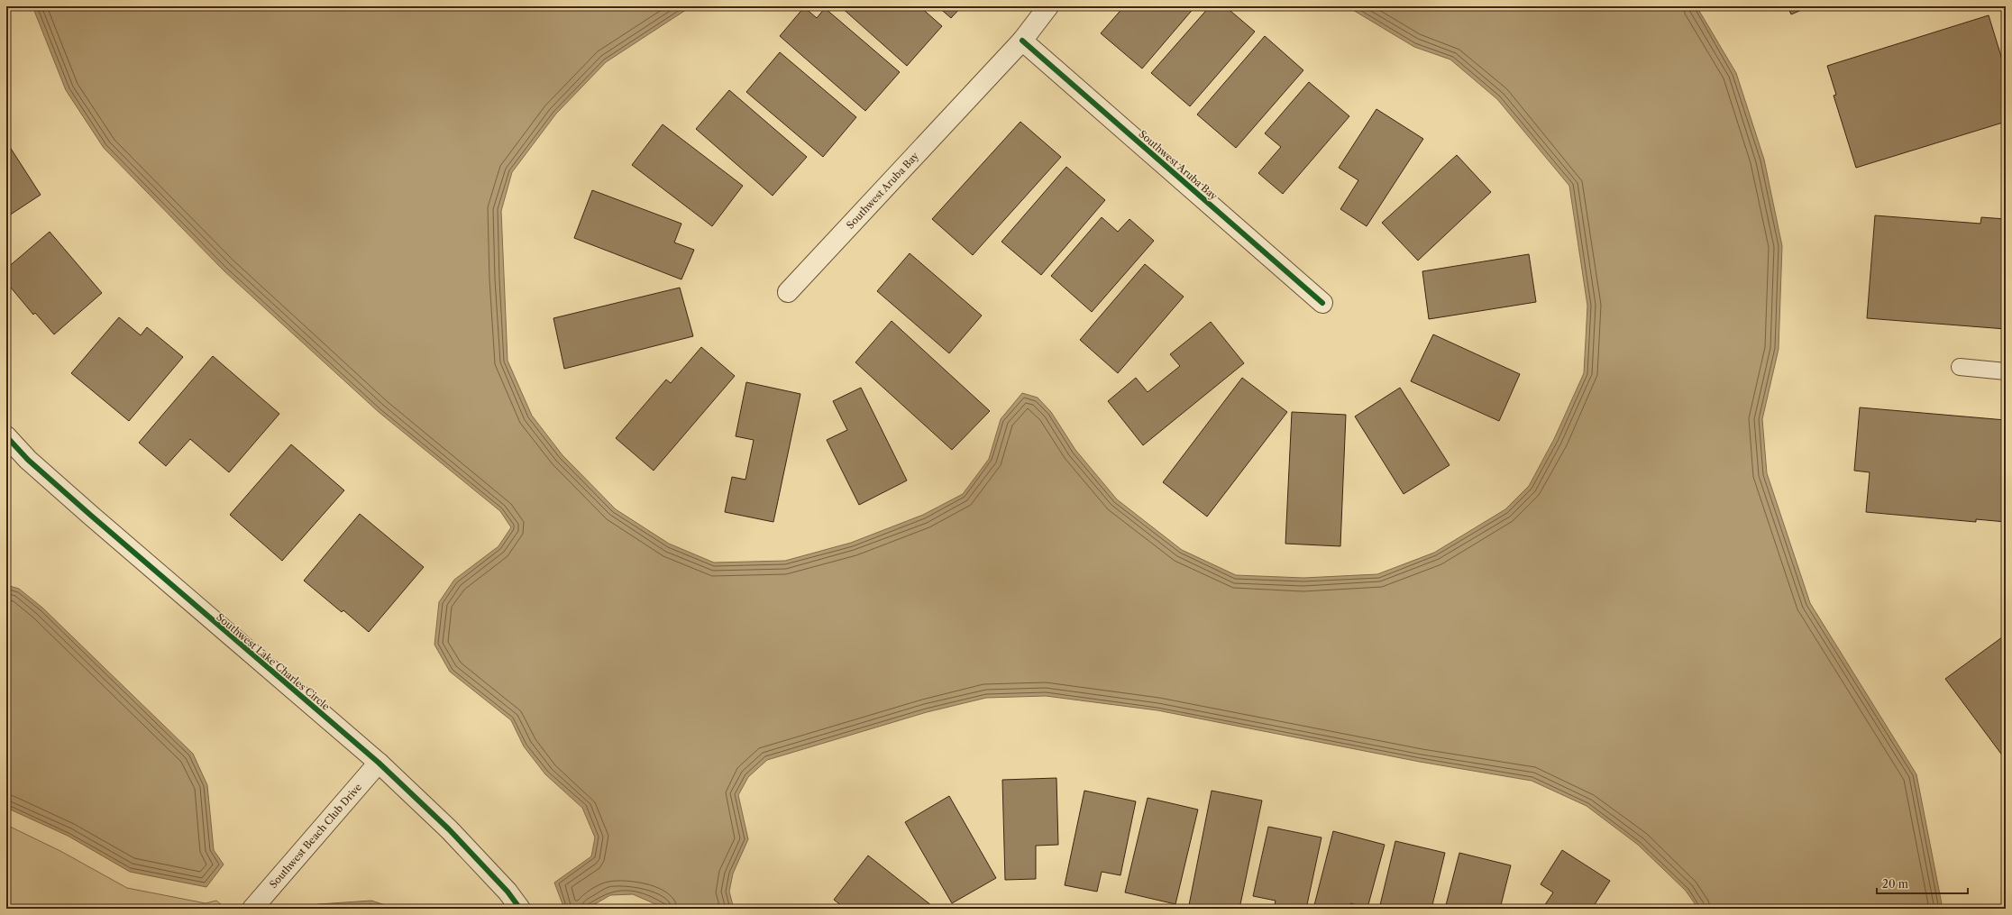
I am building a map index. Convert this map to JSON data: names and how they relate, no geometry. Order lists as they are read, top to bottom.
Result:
{
  "streets": {
    "street": ["Southwest Aruba Bay", "Southwest Lake Charles Circle", "Southwest Beach Club Drive"]
  },
  "crossings": [
    ["Southwest Lake Charles Circle", "Southwest Beach Club Drive"]
  ],
  "scale_bar": "20 m"
}
